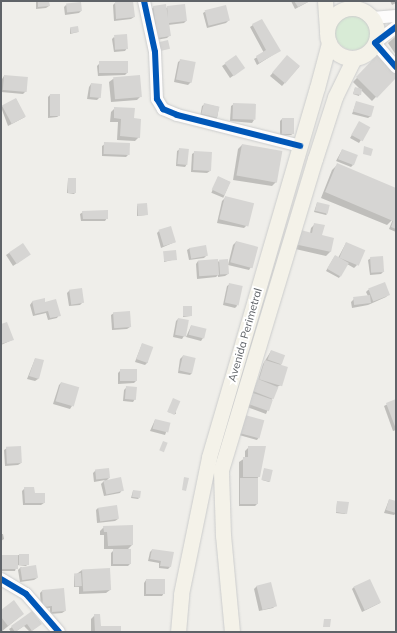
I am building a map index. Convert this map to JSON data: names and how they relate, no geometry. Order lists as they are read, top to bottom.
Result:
{
  "streets": {
    "main road": ["Avenida Perimetral"]
  }
}
